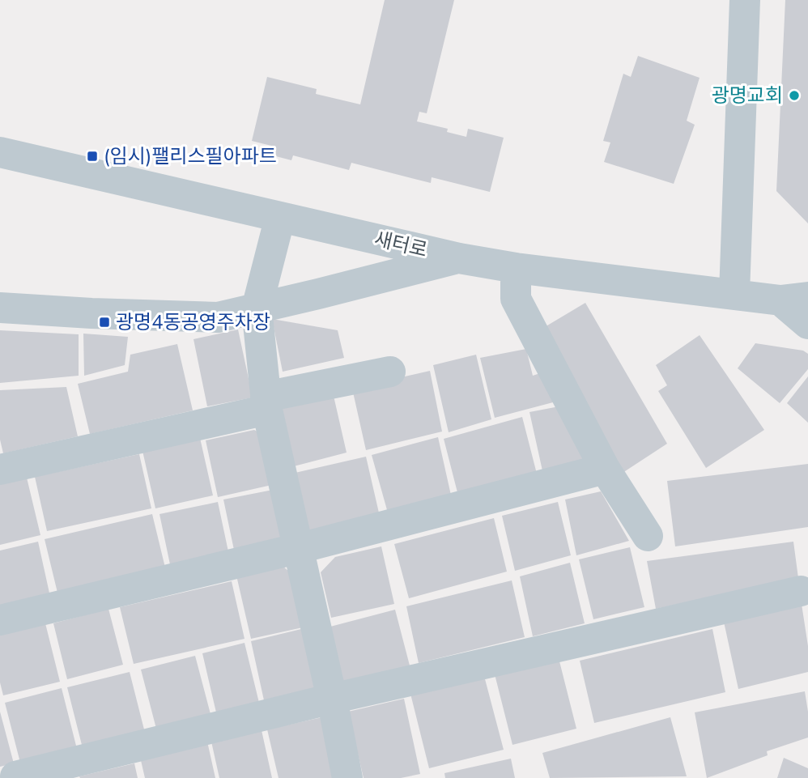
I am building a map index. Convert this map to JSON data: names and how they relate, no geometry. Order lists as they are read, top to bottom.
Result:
{
  "streets": {
    "street": ["새터로"]
  },
  "places": {
    "other": ["광명교회"],
    "transit": ["(임시)팰리스필아파트", "광명4동공영주차장"]
  }
}
